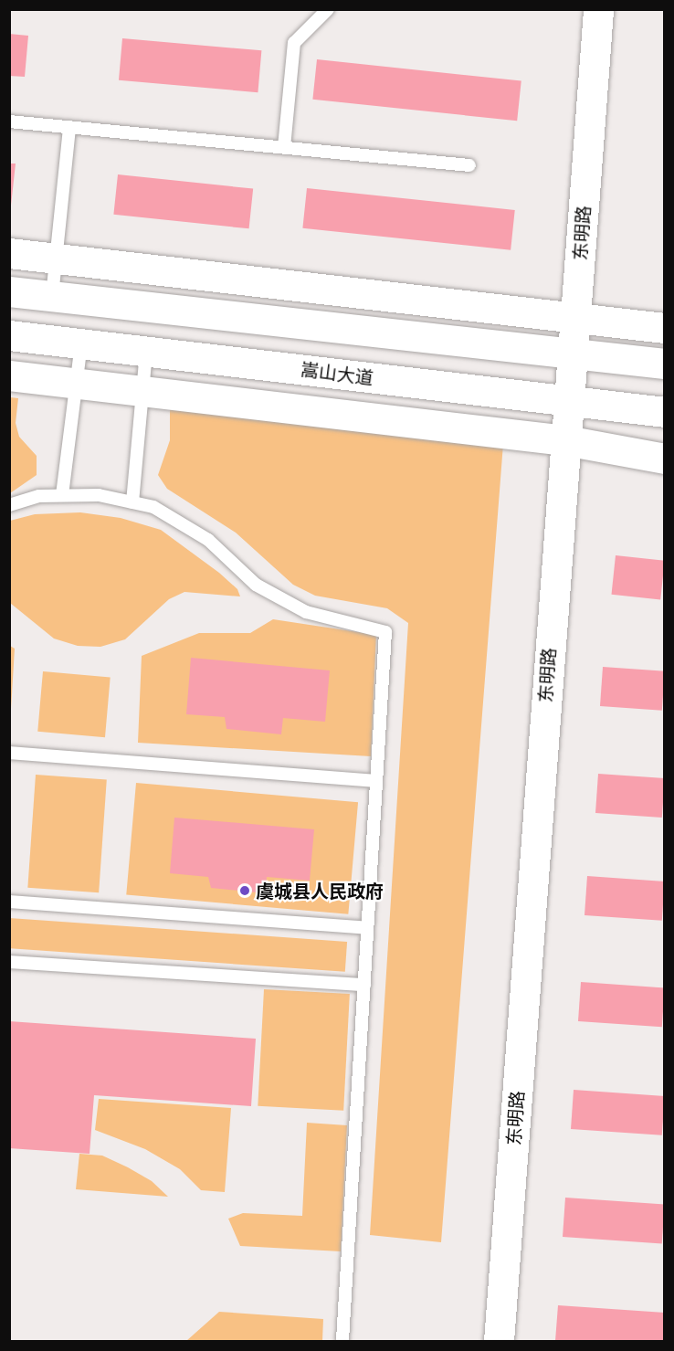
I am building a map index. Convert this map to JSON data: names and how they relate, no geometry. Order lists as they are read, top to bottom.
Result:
{
  "streets": {
    "main road": ["东明路", "嵩山大道"]
  },
  "crossings": [
    ["东明路", "嵩山大道"]
  ],
  "places": ["虞城县人民政府"]
}
